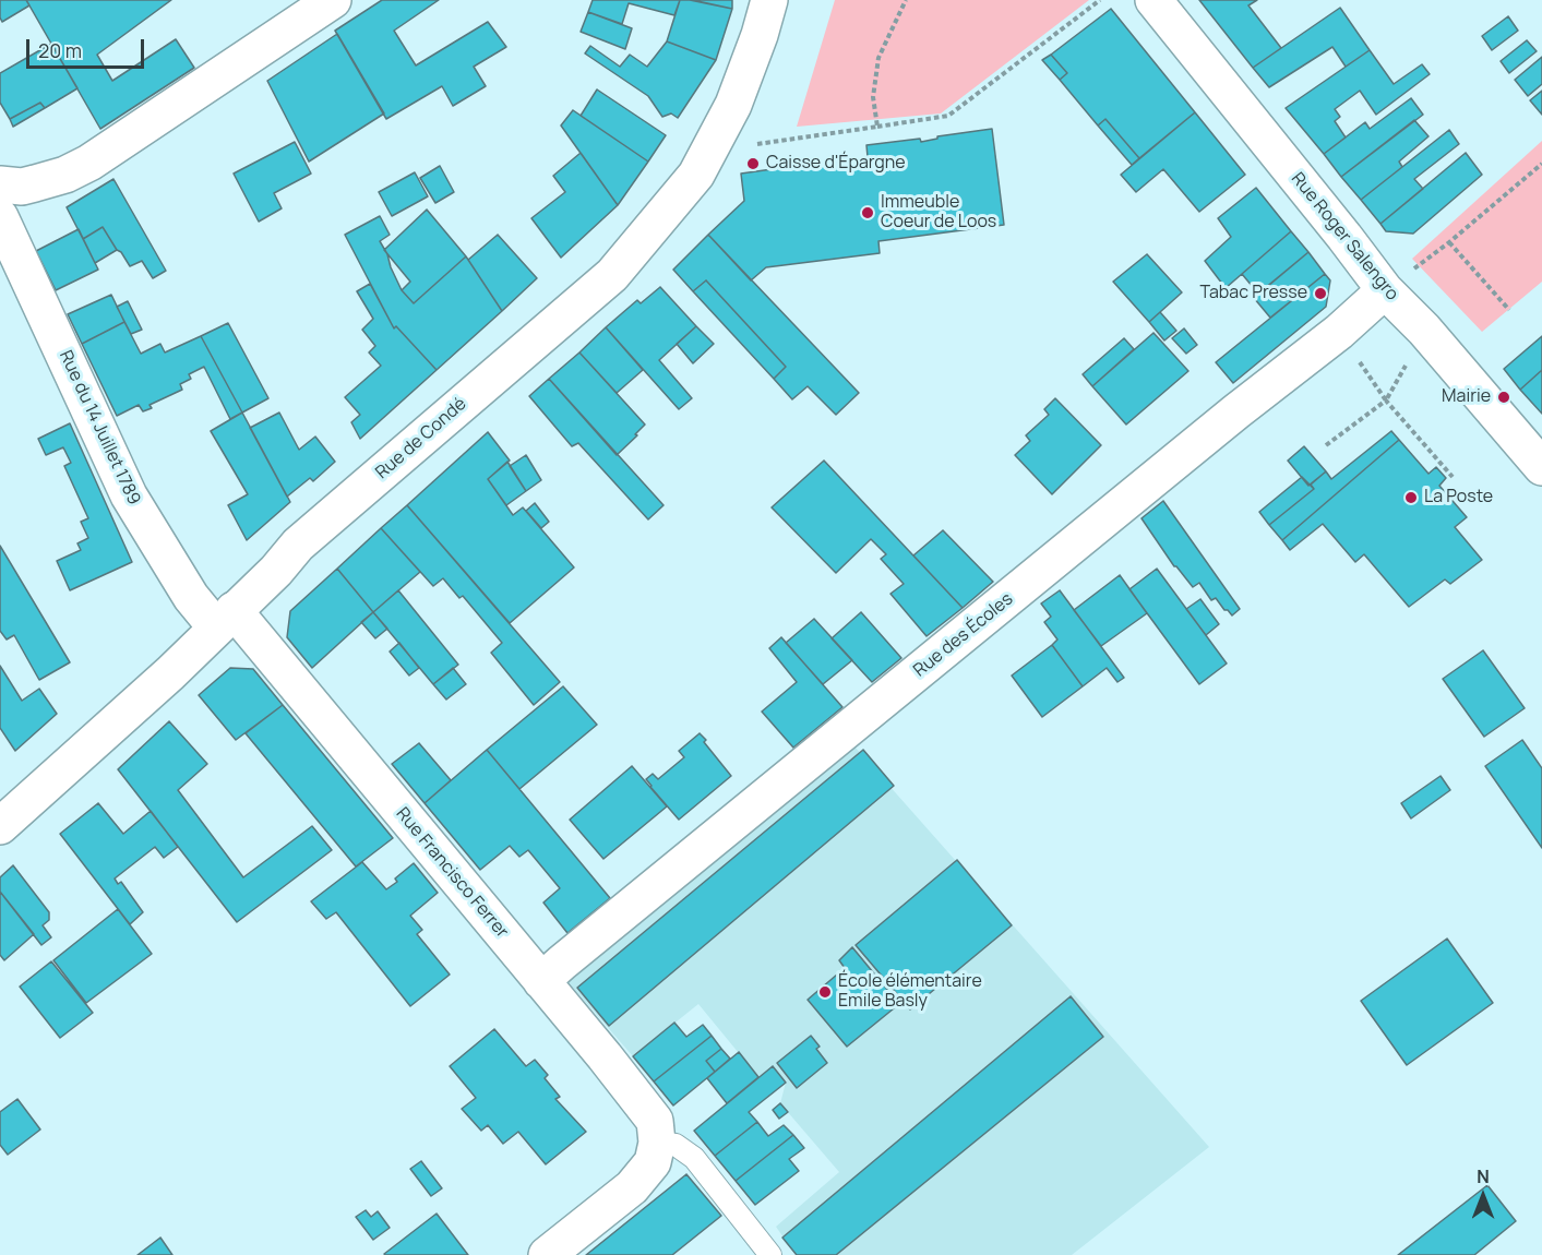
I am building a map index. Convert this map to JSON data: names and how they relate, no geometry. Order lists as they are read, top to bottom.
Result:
{
  "streets": {
    "street": [
      "Rue Roger Salengro",
      "Rue du 14 Juillet 1789",
      "Rue de Condé",
      "Rue des Écoles",
      "Rue Francisco Ferrer"
    ]
  },
  "crossings": [
    ["Rue Roger Salengro", "Rue des Écoles"],
    ["Rue du 14 Juillet 1789", "Rue de Condé"],
    ["Rue du 14 Juillet 1789", "Rue Francisco Ferrer"],
    ["Rue de Condé", "Rue Francisco Ferrer"],
    ["Rue des Écoles", "Rue Francisco Ferrer"]
  ],
  "places": [
    "Caisse d'Épargne",
    "Immeuble Coeur de Loos",
    "Tabac Presse",
    "Mairie",
    "La Poste",
    "École élémentaire Emile Basly"
  ],
  "scale_bar": "20 m",
  "north": "top"
}
